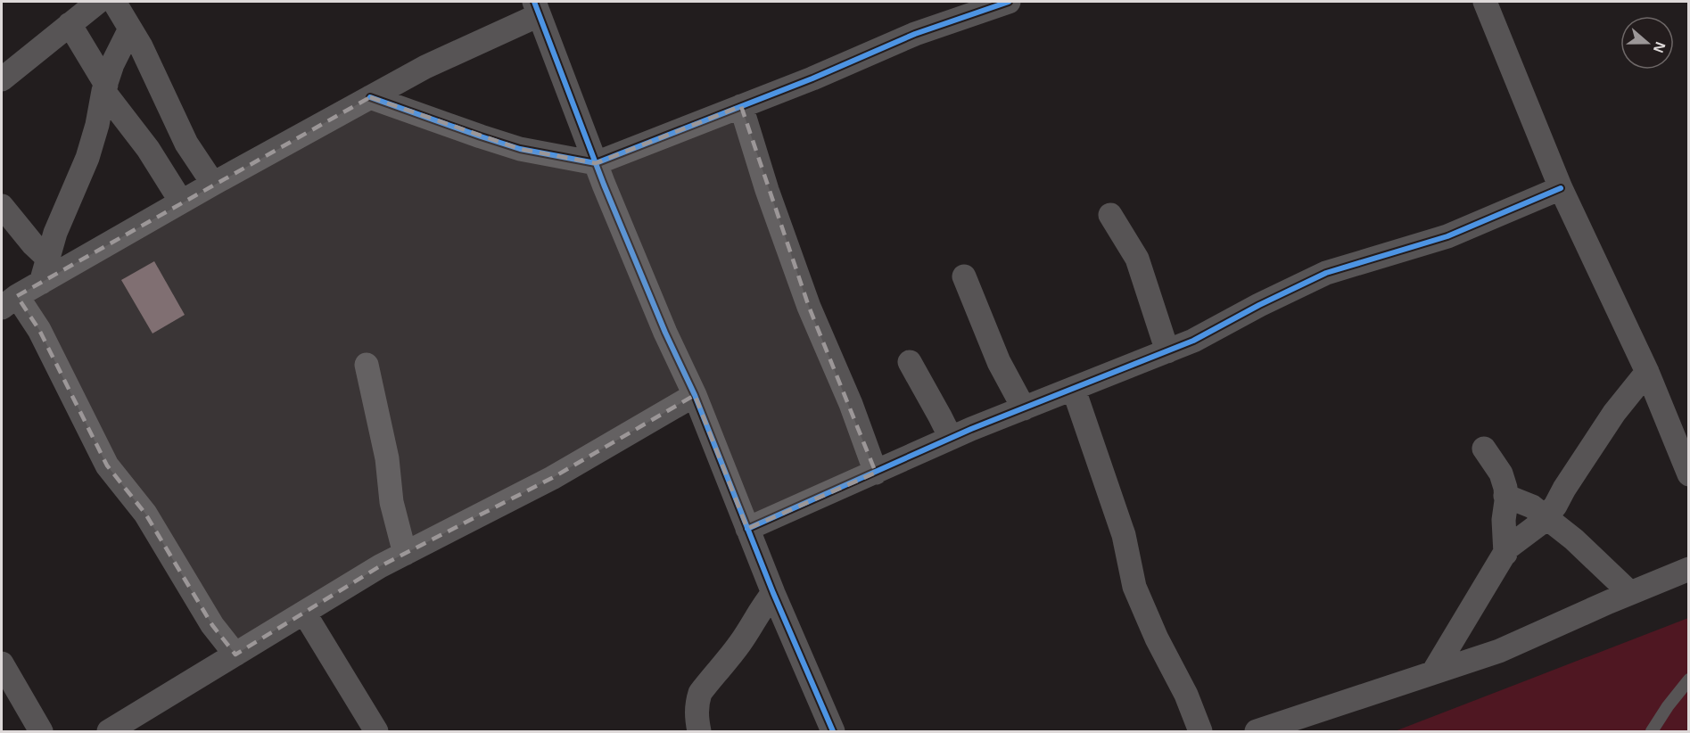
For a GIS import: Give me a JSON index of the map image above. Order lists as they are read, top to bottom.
{
  "north": "right"
}
